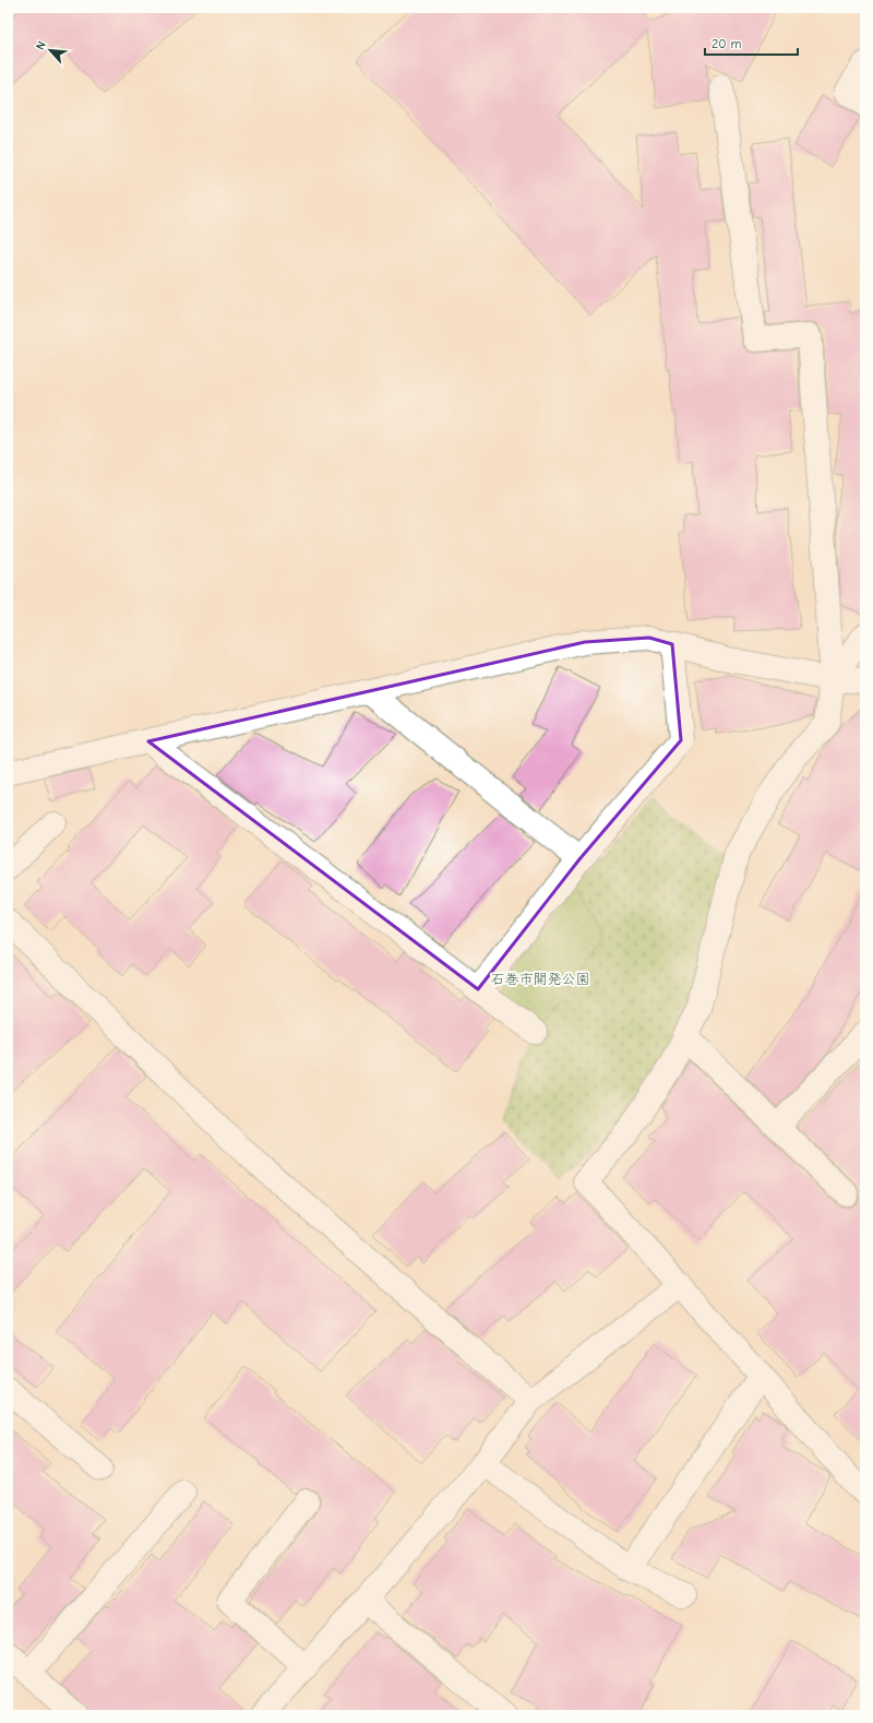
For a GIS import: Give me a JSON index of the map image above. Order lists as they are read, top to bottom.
{
  "parks": ["石巻市開発公園"],
  "scale_bar": "20 m",
  "north": "top left"
}
